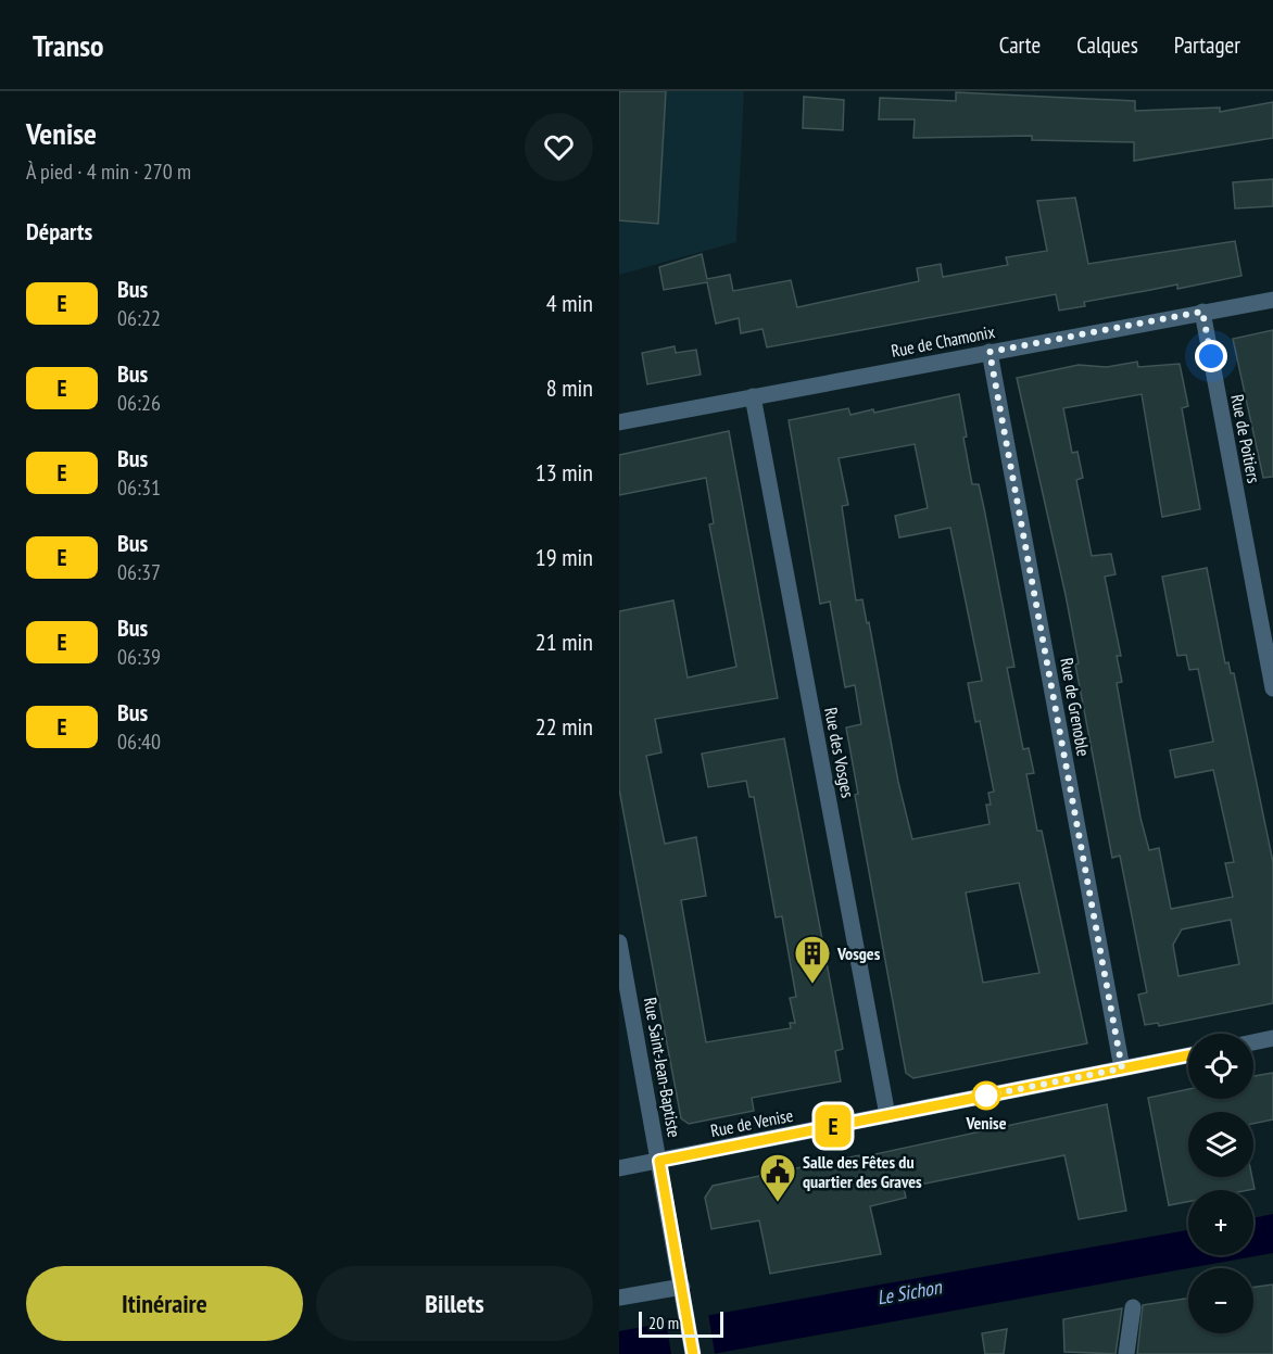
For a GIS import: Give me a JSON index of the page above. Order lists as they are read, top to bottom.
{
  "streets": {
    "street": [
      "Rue de Chamonix",
      "Rue de Poitiers",
      "Rue de Grenoble",
      "Rue des Vosges",
      "Rue Saint-Jean-Baptiste",
      "Rue de Venise"
    ]
  },
  "crossings": [
    ["Rue de Chamonix", "Rue de Poitiers"],
    ["Rue de Chamonix", "Rue de Grenoble"],
    ["Rue de Chamonix", "Rue des Vosges"],
    ["Rue de Grenoble", "Rue de Venise"],
    ["Rue des Vosges", "Rue de Venise"],
    ["Rue Saint-Jean-Baptiste", "Rue de Venise"]
  ],
  "water": ["Le Sichon"],
  "places": {
    "building": ["Vosges"],
    "other": ["Venise"],
    "public building": ["Salle des Fêtes du quartier des Graves"]
  },
  "lines": ["bus line E"],
  "scale_bar": "20 m",
  "page": {
    "header": "Transo",
    "nav": ["Carte", "Calques", "Partager"],
    "heading": [
      ["Venise", "À pied · 4 min · 270 m"],
      "Départs"
    ],
    "on_map": "E",
    "list": [
      {
        "mark": "E",
        "name": "Bus",
        "note": "06:22",
        "value": "4 min"
      },
      {
        "mark": "E",
        "name": "Bus",
        "note": "06:26",
        "value": "8 min"
      },
      {
        "mark": "E",
        "name": "Bus",
        "note": "06:31",
        "value": "13 min"
      },
      {
        "mark": "E",
        "name": "Bus",
        "note": "06:37",
        "value": "19 min"
      },
      {
        "mark": "E",
        "name": "Bus",
        "note": "06:39",
        "value": "21 min"
      },
      {
        "mark": "E",
        "name": "Bus",
        "note": "06:40",
        "value": "22 min"
      }
    ],
    "map_buttons": ["+", "−"],
    "buttons": ["Itinéraire", "Billets"],
    "scale": "20 m"
  }
}
